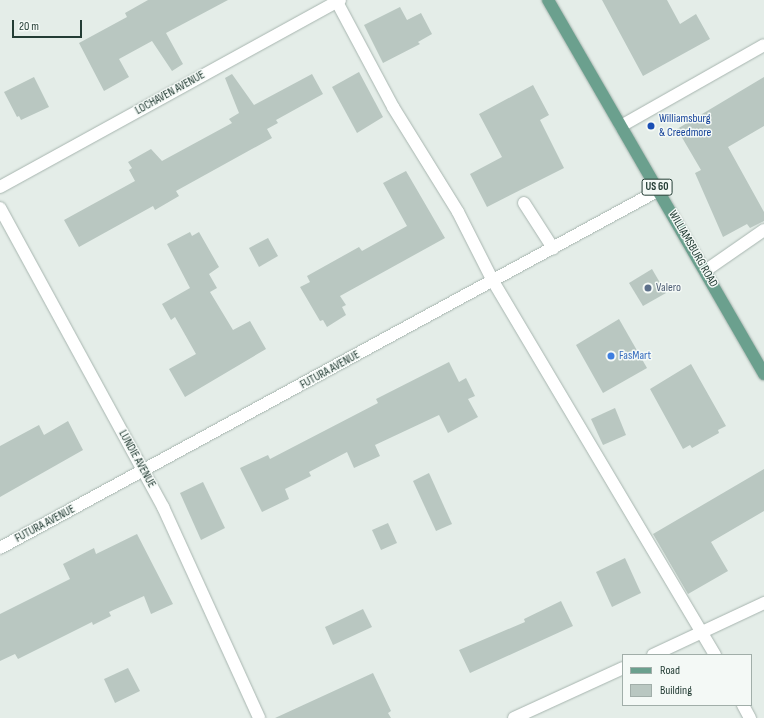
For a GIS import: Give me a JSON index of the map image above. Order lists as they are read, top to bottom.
{
  "streets": {
    "main road": ["US 60", "WILLIAMSBURG ROAD"],
    "street": ["LOCHAVEN AVENUE", "FUTURA AVENUE", "LUNDIE AVENUE"]
  },
  "crossings": [
    ["WILLIAMSBURG ROAD", "FUTURA AVENUE"],
    ["FUTURA AVENUE", "LUNDIE AVENUE"]
  ],
  "places": ["Williamsburg & Creedmore", "Valero", "FasMart"],
  "legend": ["Road", "Building"],
  "scale_bar": "20 m"
}
